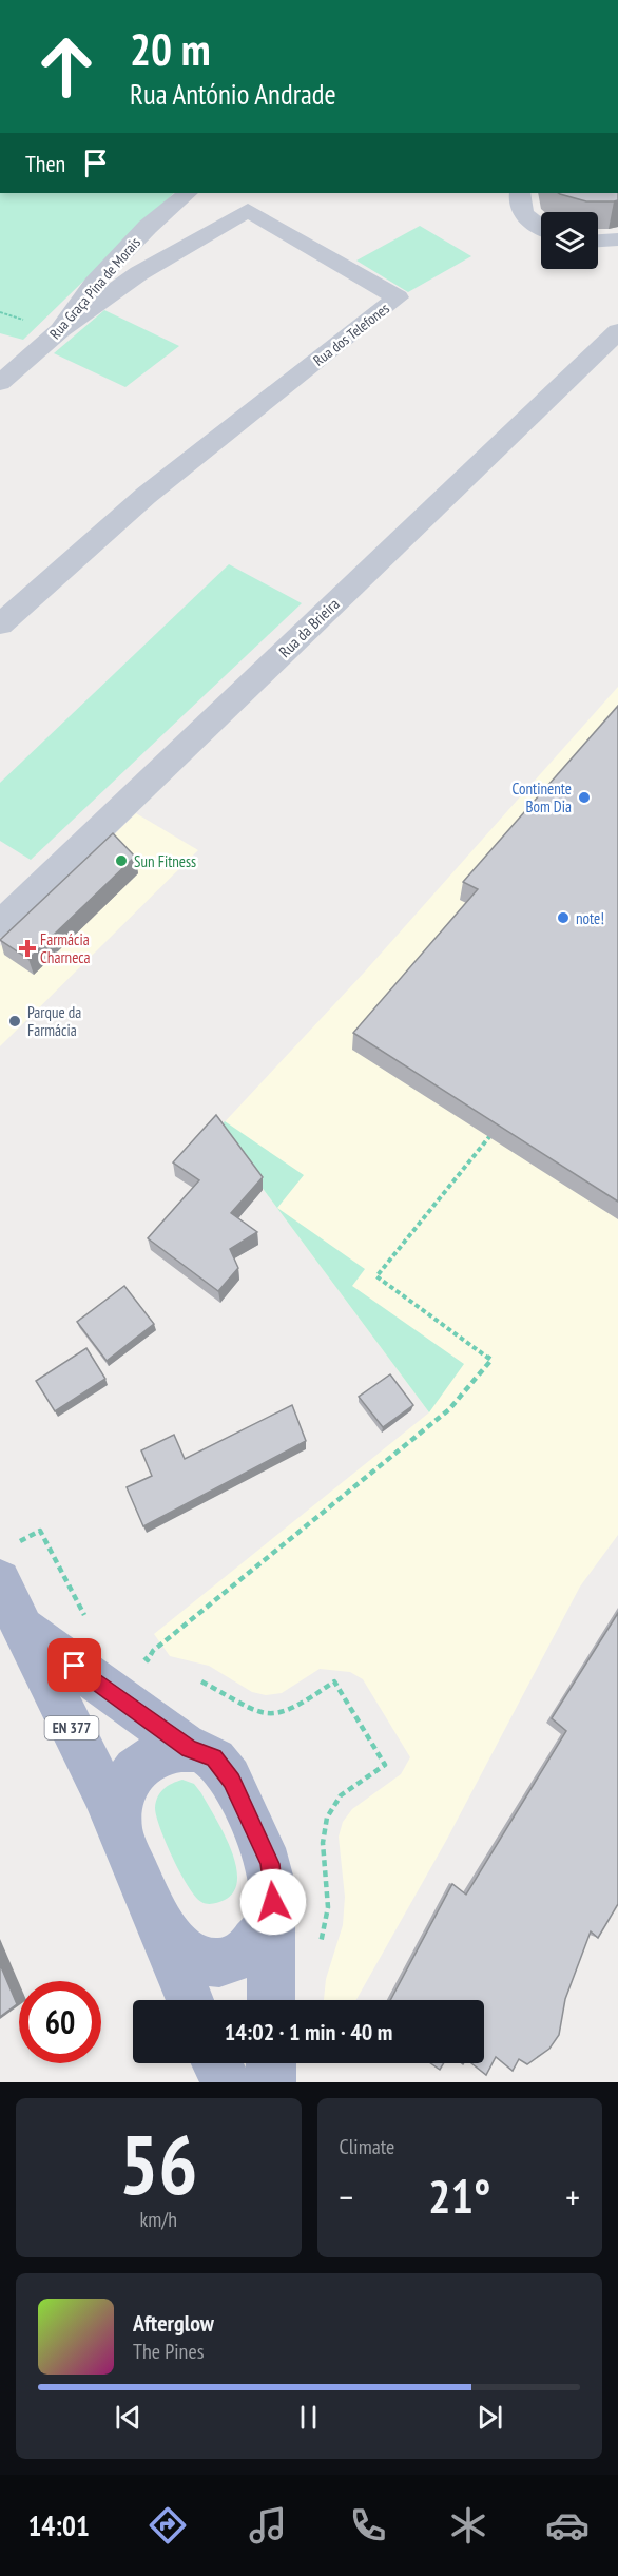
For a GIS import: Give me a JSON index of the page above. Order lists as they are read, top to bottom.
{
  "streets": {
    "main road": ["EN 377"],
    "street": ["Rua Graça Pina de Morais", "Rua dos Telefones", "Rua da Brieira"]
  },
  "crossings": [
    ["Rua Graça Pina de Morais", "Rua dos Telefones"]
  ],
  "places": {
    "other": [
      "Continente Bom Dia",
      "Sun Fitness",
      "note!",
      "Parque da Farmácia"
    ],
    "health": ["Farmácia Charneca"]
  },
  "page": {
    "turn": ["20 m", "Rua António Andrade"],
    "then": "Then",
    "limit": "60",
    "trip": "14:02 · 1 min · 40 m",
    "tile": [
      ["56", "km/h"],
      "Climate"
    ],
    "heat": ["−", "21°", "+"],
    "song": ["Afterglow", "The Pines"],
    "tabs": "14:01"
  }
}
